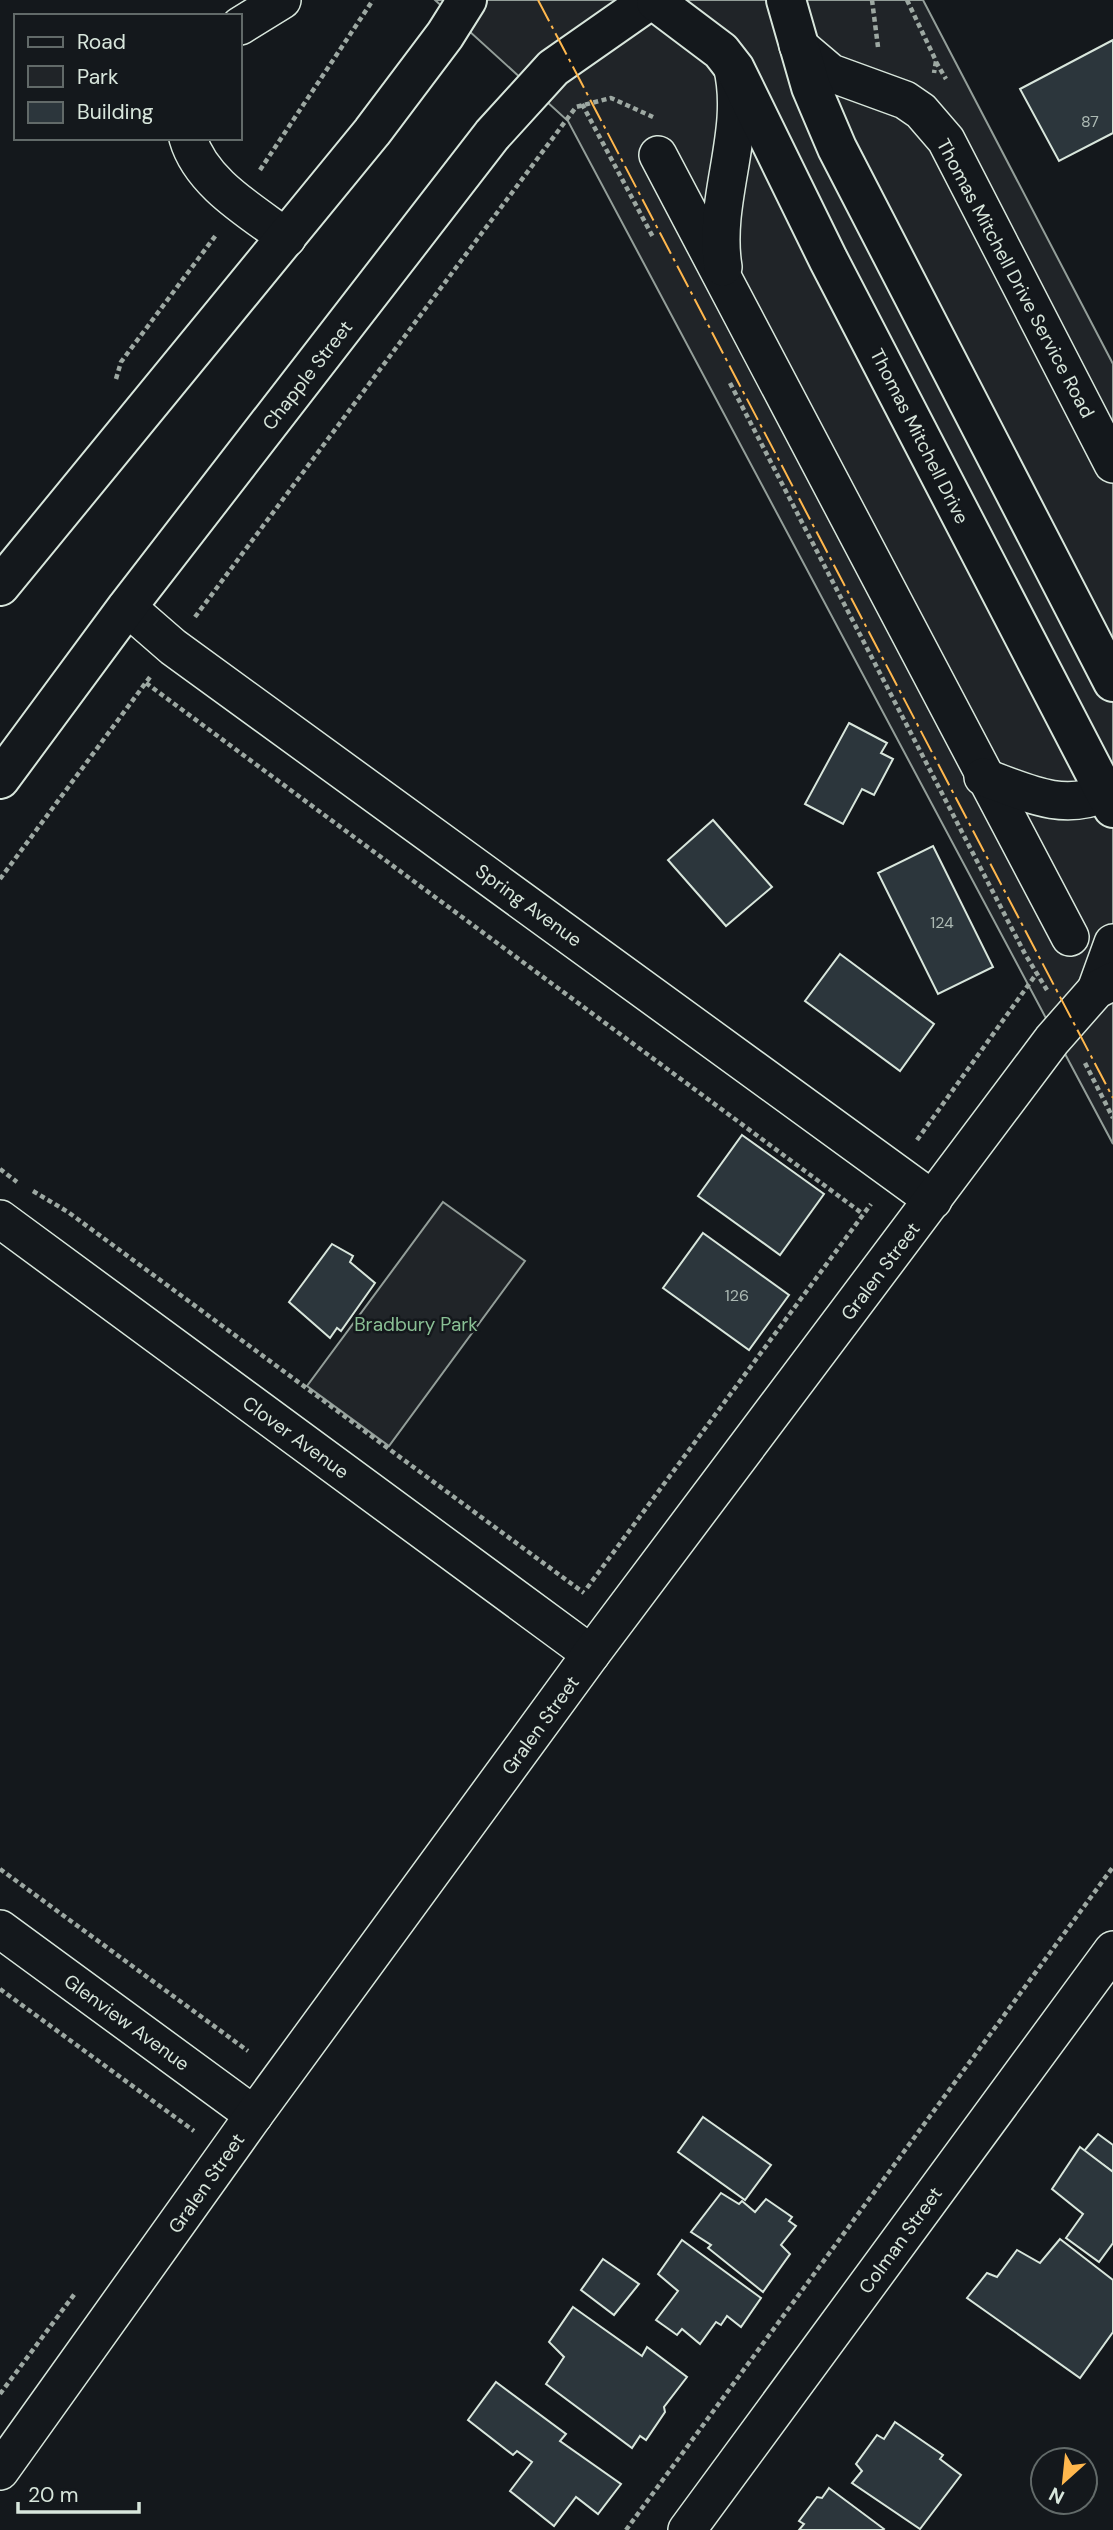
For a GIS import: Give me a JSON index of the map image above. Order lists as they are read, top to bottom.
{
  "streets": {
    "street": [
      "Thomas Mitchell Drive Service Road",
      "Chapple Street",
      "Thomas Mitchell Drive",
      "Spring Avenue",
      "Gralen Street",
      "Clover Avenue",
      "Glenview Avenue",
      "Colman Street"
    ]
  },
  "crossings": [
    ["Chapple Street", "Thomas Mitchell Drive"],
    ["Chapple Street", "Spring Avenue"],
    ["Spring Avenue", "Gralen Street"],
    ["Gralen Street", "Clover Avenue"],
    ["Gralen Street", "Glenview Avenue"]
  ],
  "parks": ["Bradbury Park"],
  "house_numbers": ["87", "124", "126"],
  "legend": ["Road", "Park", "Building"],
  "scale_bar": "20 m",
  "north": "bottom left"
}
